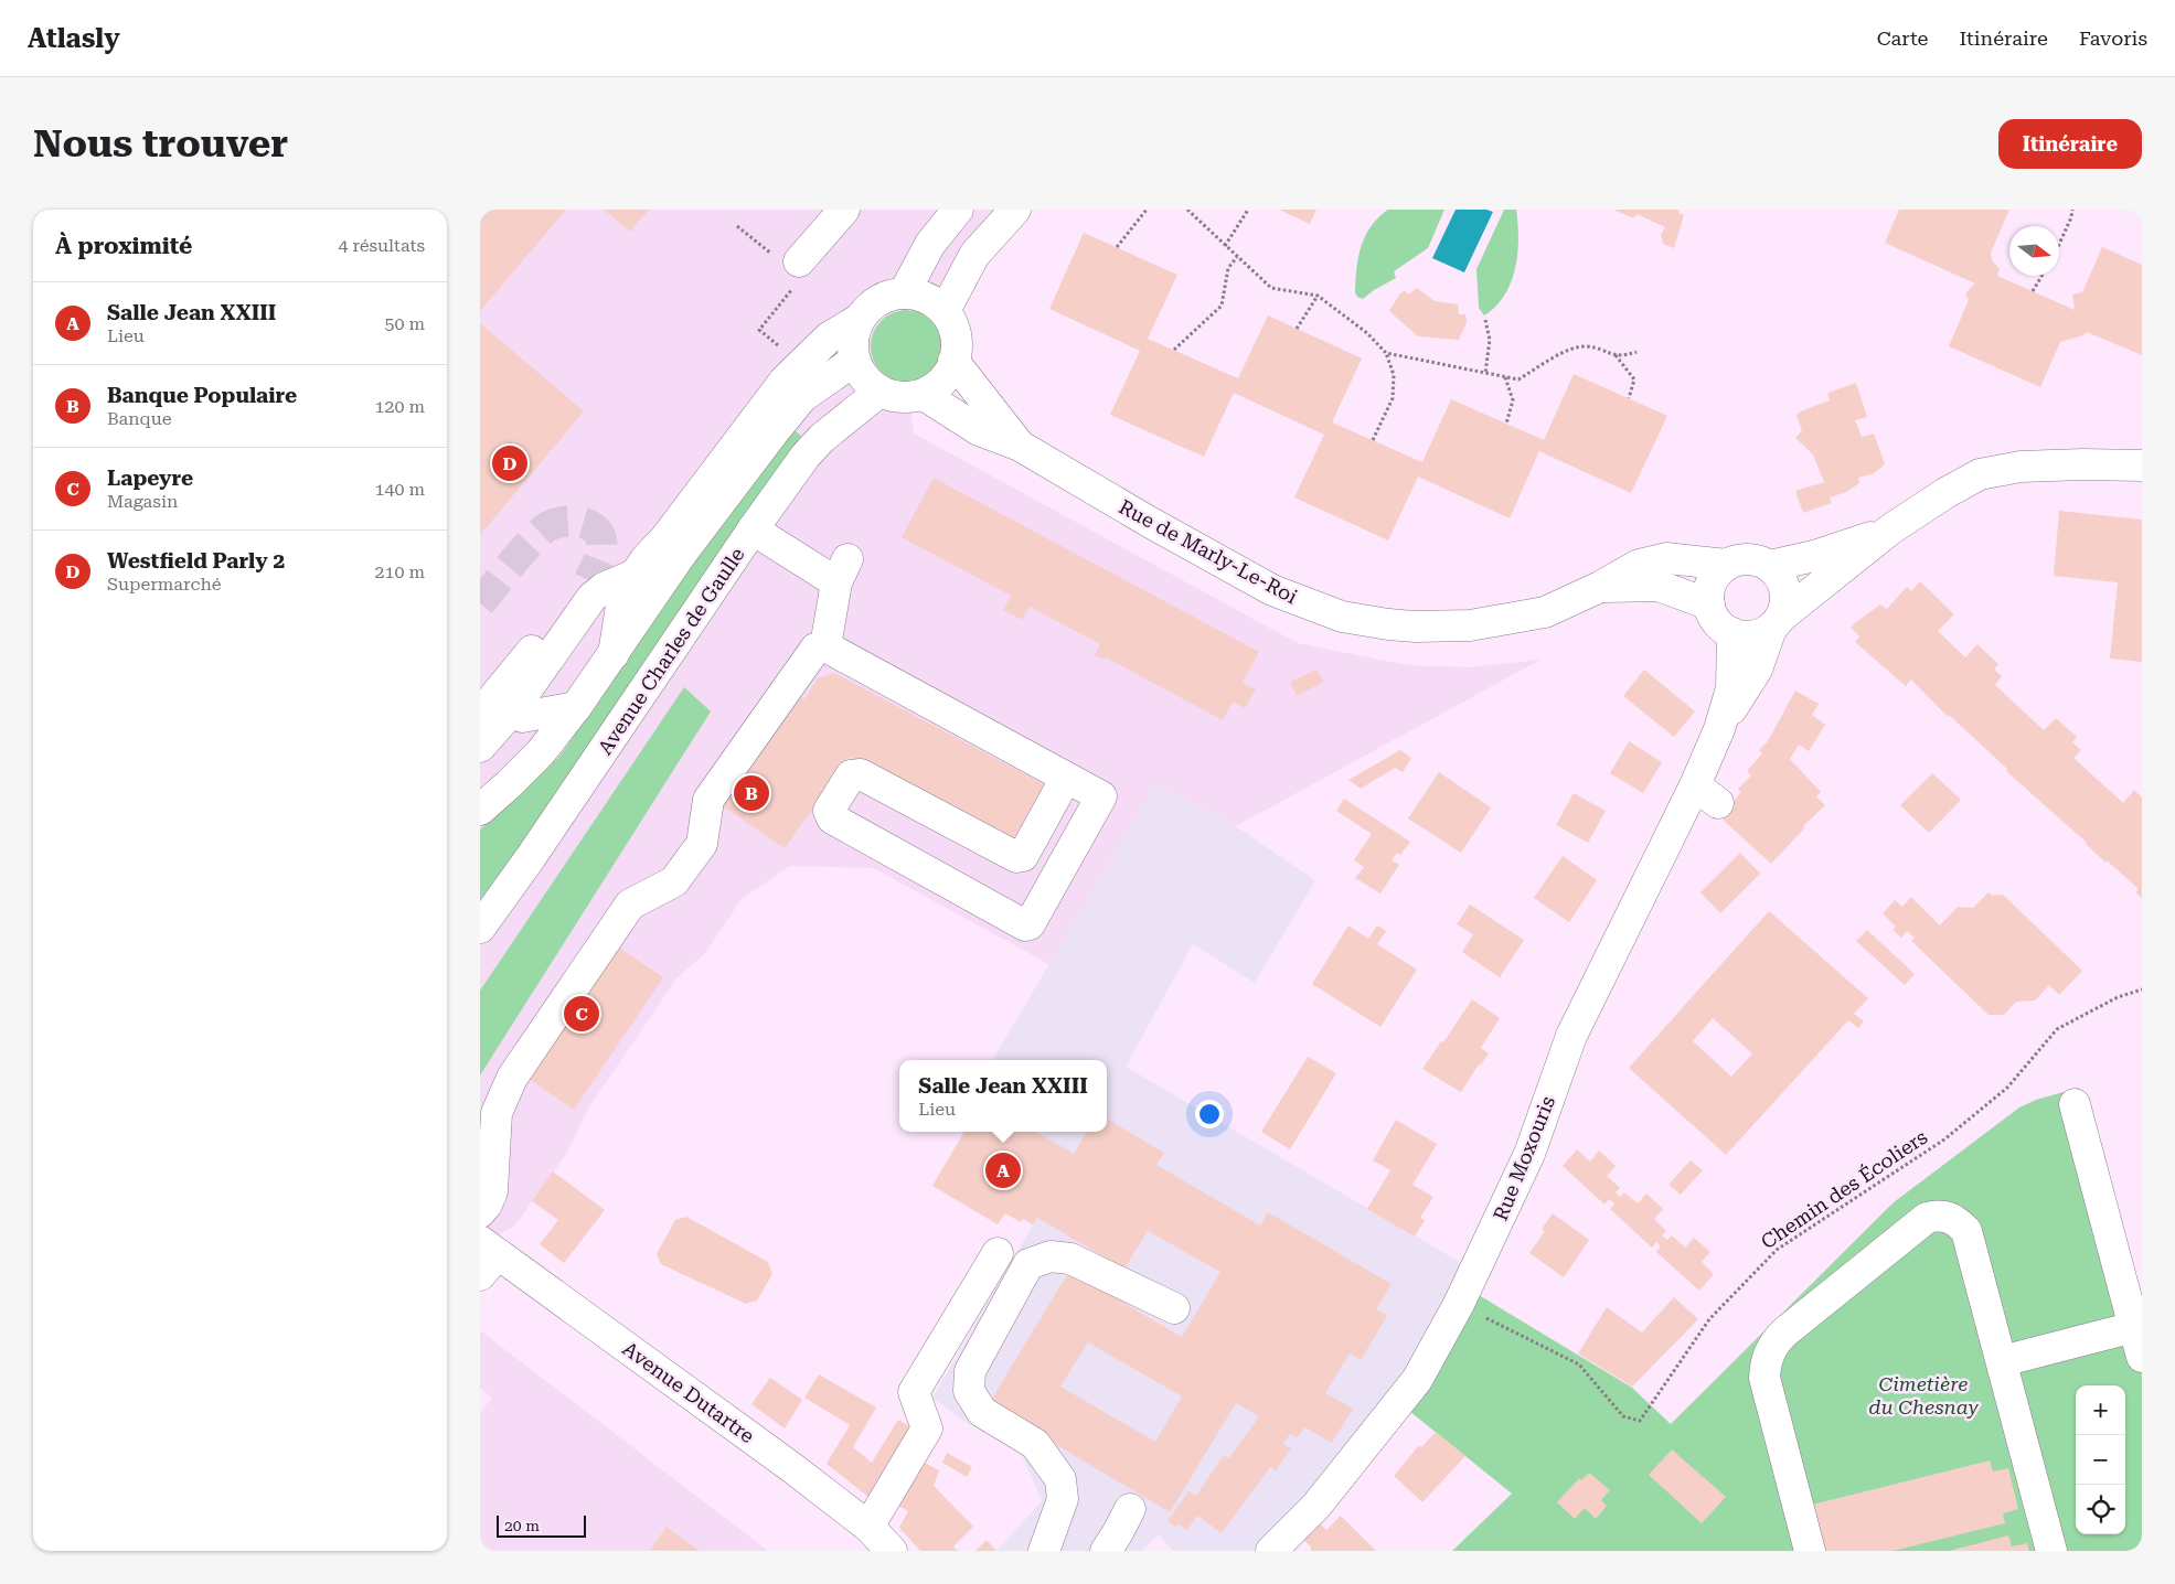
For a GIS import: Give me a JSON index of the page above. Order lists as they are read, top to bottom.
{
  "streets": {
    "street": [
      "Rue de Marly-Le-Roi",
      "Avenue Charles de Gaulle",
      "Rue Moxouris",
      "Avenue Dutartre"
    ],
    "path": ["Chemin des Écoliers"]
  },
  "crossings": [
    ["Rue de Marly-Le-Roi", "Avenue Charles de Gaulle"],
    ["Rue de Marly-Le-Roi", "Rue Moxouris"],
    ["Rue Moxouris", "Chemin des Écoliers"]
  ],
  "parks": ["Cimetière du Chesnay"],
  "scale_bar": "20 m",
  "north": "right",
  "page": {
    "header": "Atlasly",
    "nav": ["Carte", "Itinéraire", "Favoris"],
    "buttons": "Itinéraire",
    "title": "Nous trouver",
    "heading": ["À proximité", "4 résultats"],
    "list": [
      {
        "mark": "A",
        "name": "Salle Jean XXIII",
        "note": "Lieu",
        "value": "50 m"
      },
      {
        "mark": "B",
        "name": "Banque Populaire",
        "note": "Banque",
        "value": "120 m"
      },
      {
        "mark": "C",
        "name": "Lapeyre",
        "note": "Magasin",
        "value": "140 m"
      },
      {
        "mark": "D",
        "name": "Westfield Parly 2",
        "note": "Supermarché",
        "value": "210 m"
      }
    ],
    "pins": [
      "D",
      "B",
      "C",
      "A"
    ],
    "popup": ["Salle Jean XXIII", "Lieu"],
    "map_buttons": ["+", "−"],
    "scale": "20 m"
  }
}
